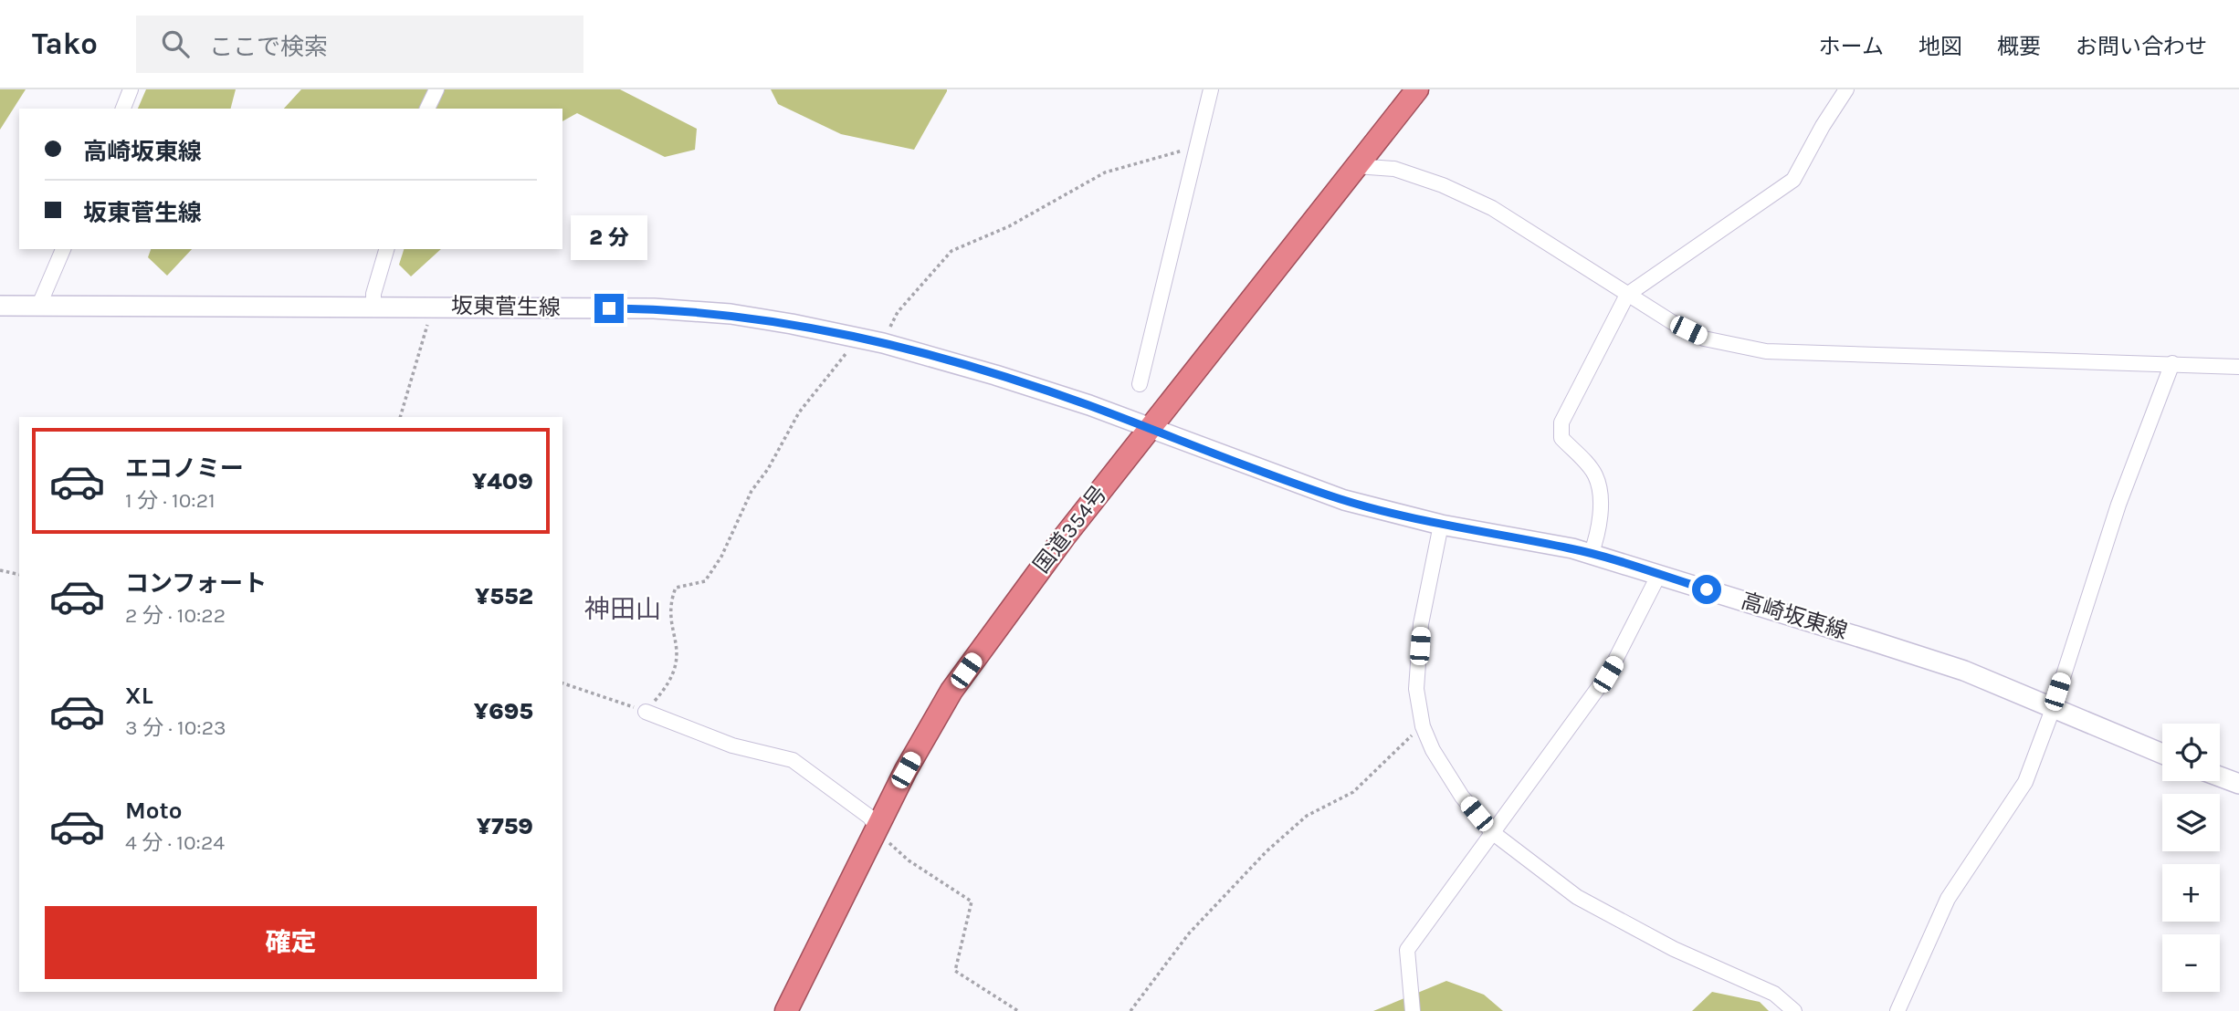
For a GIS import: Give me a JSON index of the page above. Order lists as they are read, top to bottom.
{
  "streets": {
    "highway": ["国道354号"],
    "main road": ["坂東菅生線", "高崎坂東線"]
  },
  "crossings": [
    ["坂東菅生線", "国道354号"],
    ["坂東菅生線", "高崎坂東線"],
    ["国道354号", "高崎坂東線"]
  ],
  "districts": ["神田山"],
  "page": {
    "header": "Tako",
    "search": "ここで検索",
    "nav": [
      "ホーム",
      "地図",
      "概要",
      "お問い合わせ"
    ],
    "banner": ["高崎坂東線", "坂東菅生線"],
    "bubble": "2 分",
    "list": [
      {
        "name": "エコノミー",
        "note": "1 分 · 10:21",
        "value": "¥409"
      },
      {
        "name": "コンフォート",
        "note": "2 分 · 10:22",
        "value": "¥552"
      },
      {
        "name": "XL",
        "note": "3 分 · 10:23",
        "value": "¥695"
      },
      {
        "name": "Moto",
        "note": "4 分 · 10:24",
        "value": "¥759"
      }
    ],
    "map_buttons": ["+", "−"],
    "buttons": "確定"
  }
}
